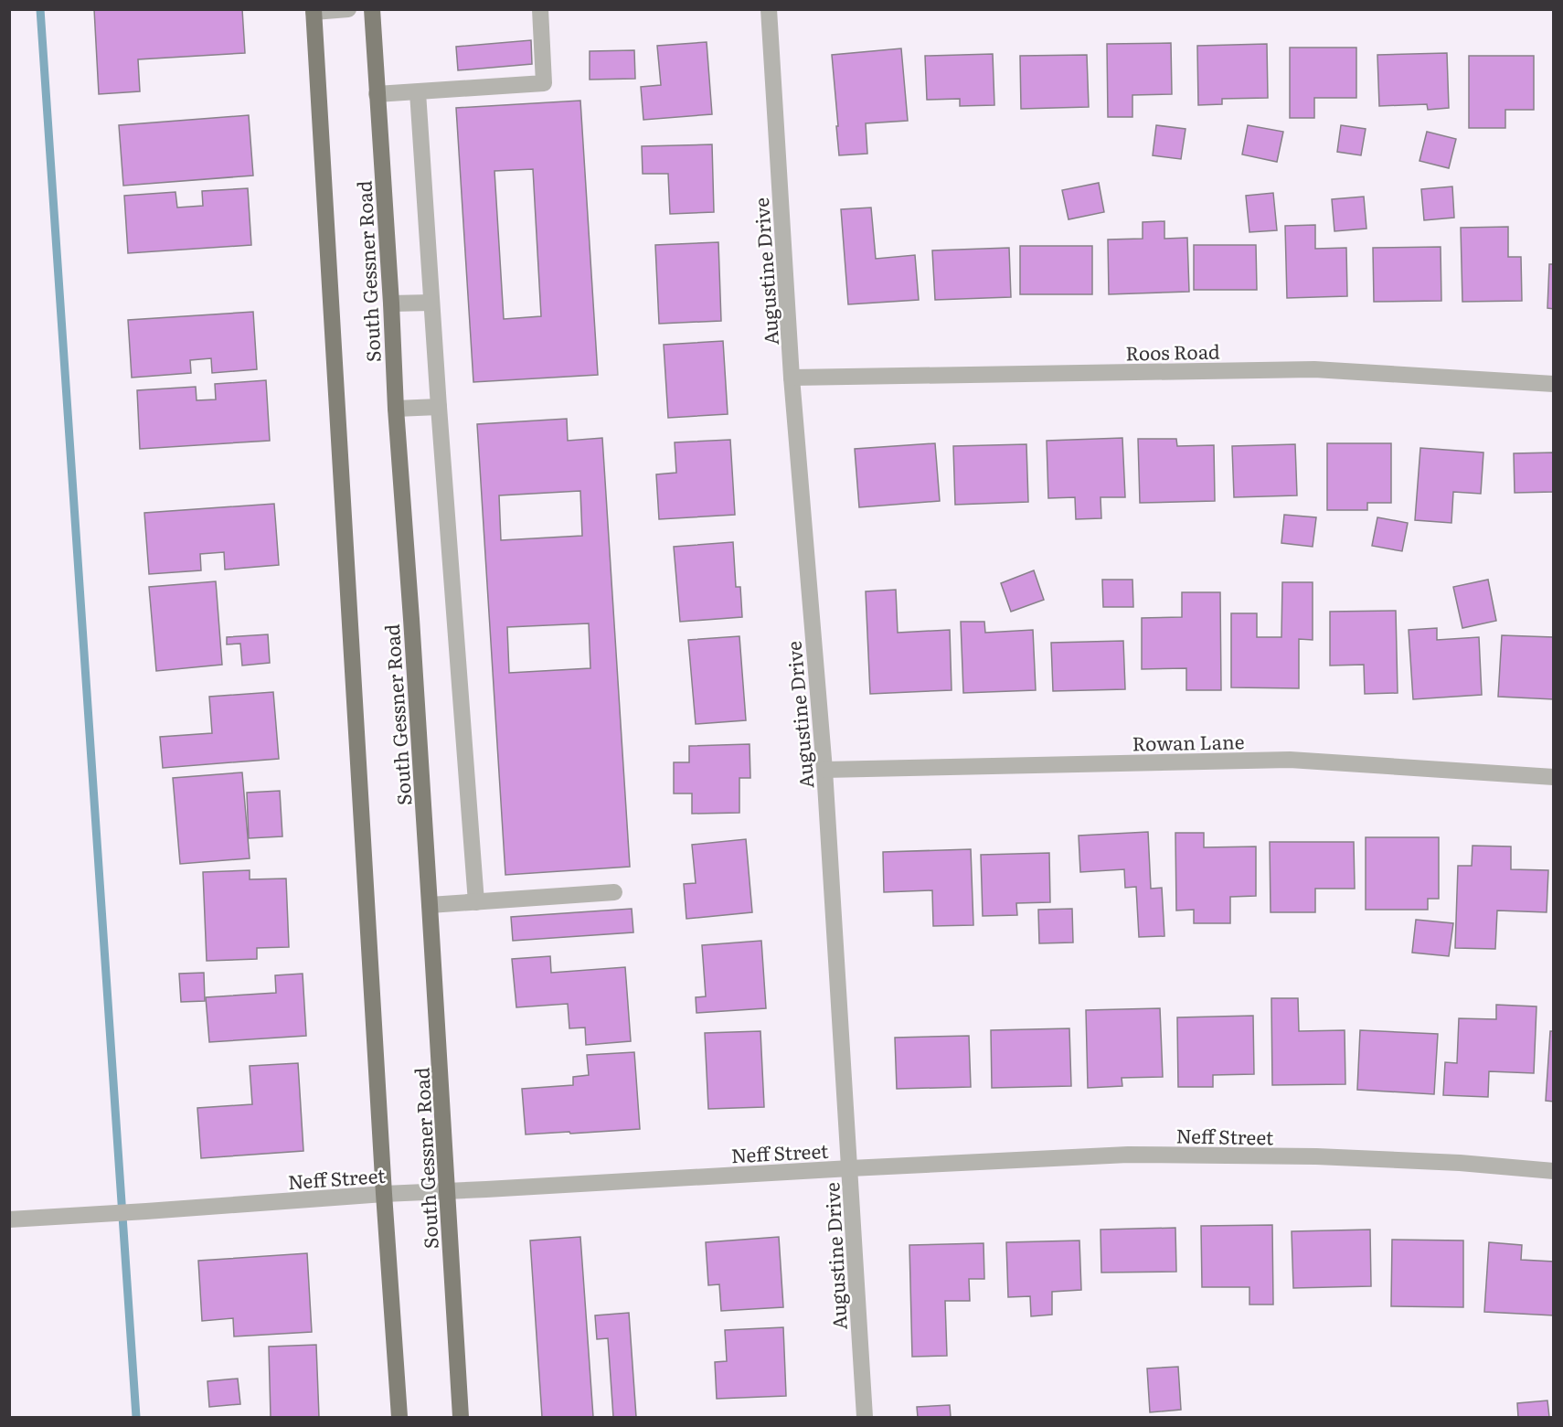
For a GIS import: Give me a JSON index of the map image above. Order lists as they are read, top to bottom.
{
  "streets": {
    "main road": ["South Gessner Road"],
    "street": [
      "Augustine Drive",
      "Roos Road",
      "Rowan Lane",
      "Neff Street"
    ]
  },
  "crossings": [
    ["South Gessner Road", "Neff Street"],
    ["Augustine Drive", "Roos Road"],
    ["Augustine Drive", "Rowan Lane"],
    ["Augustine Drive", "Neff Street"]
  ]
}
